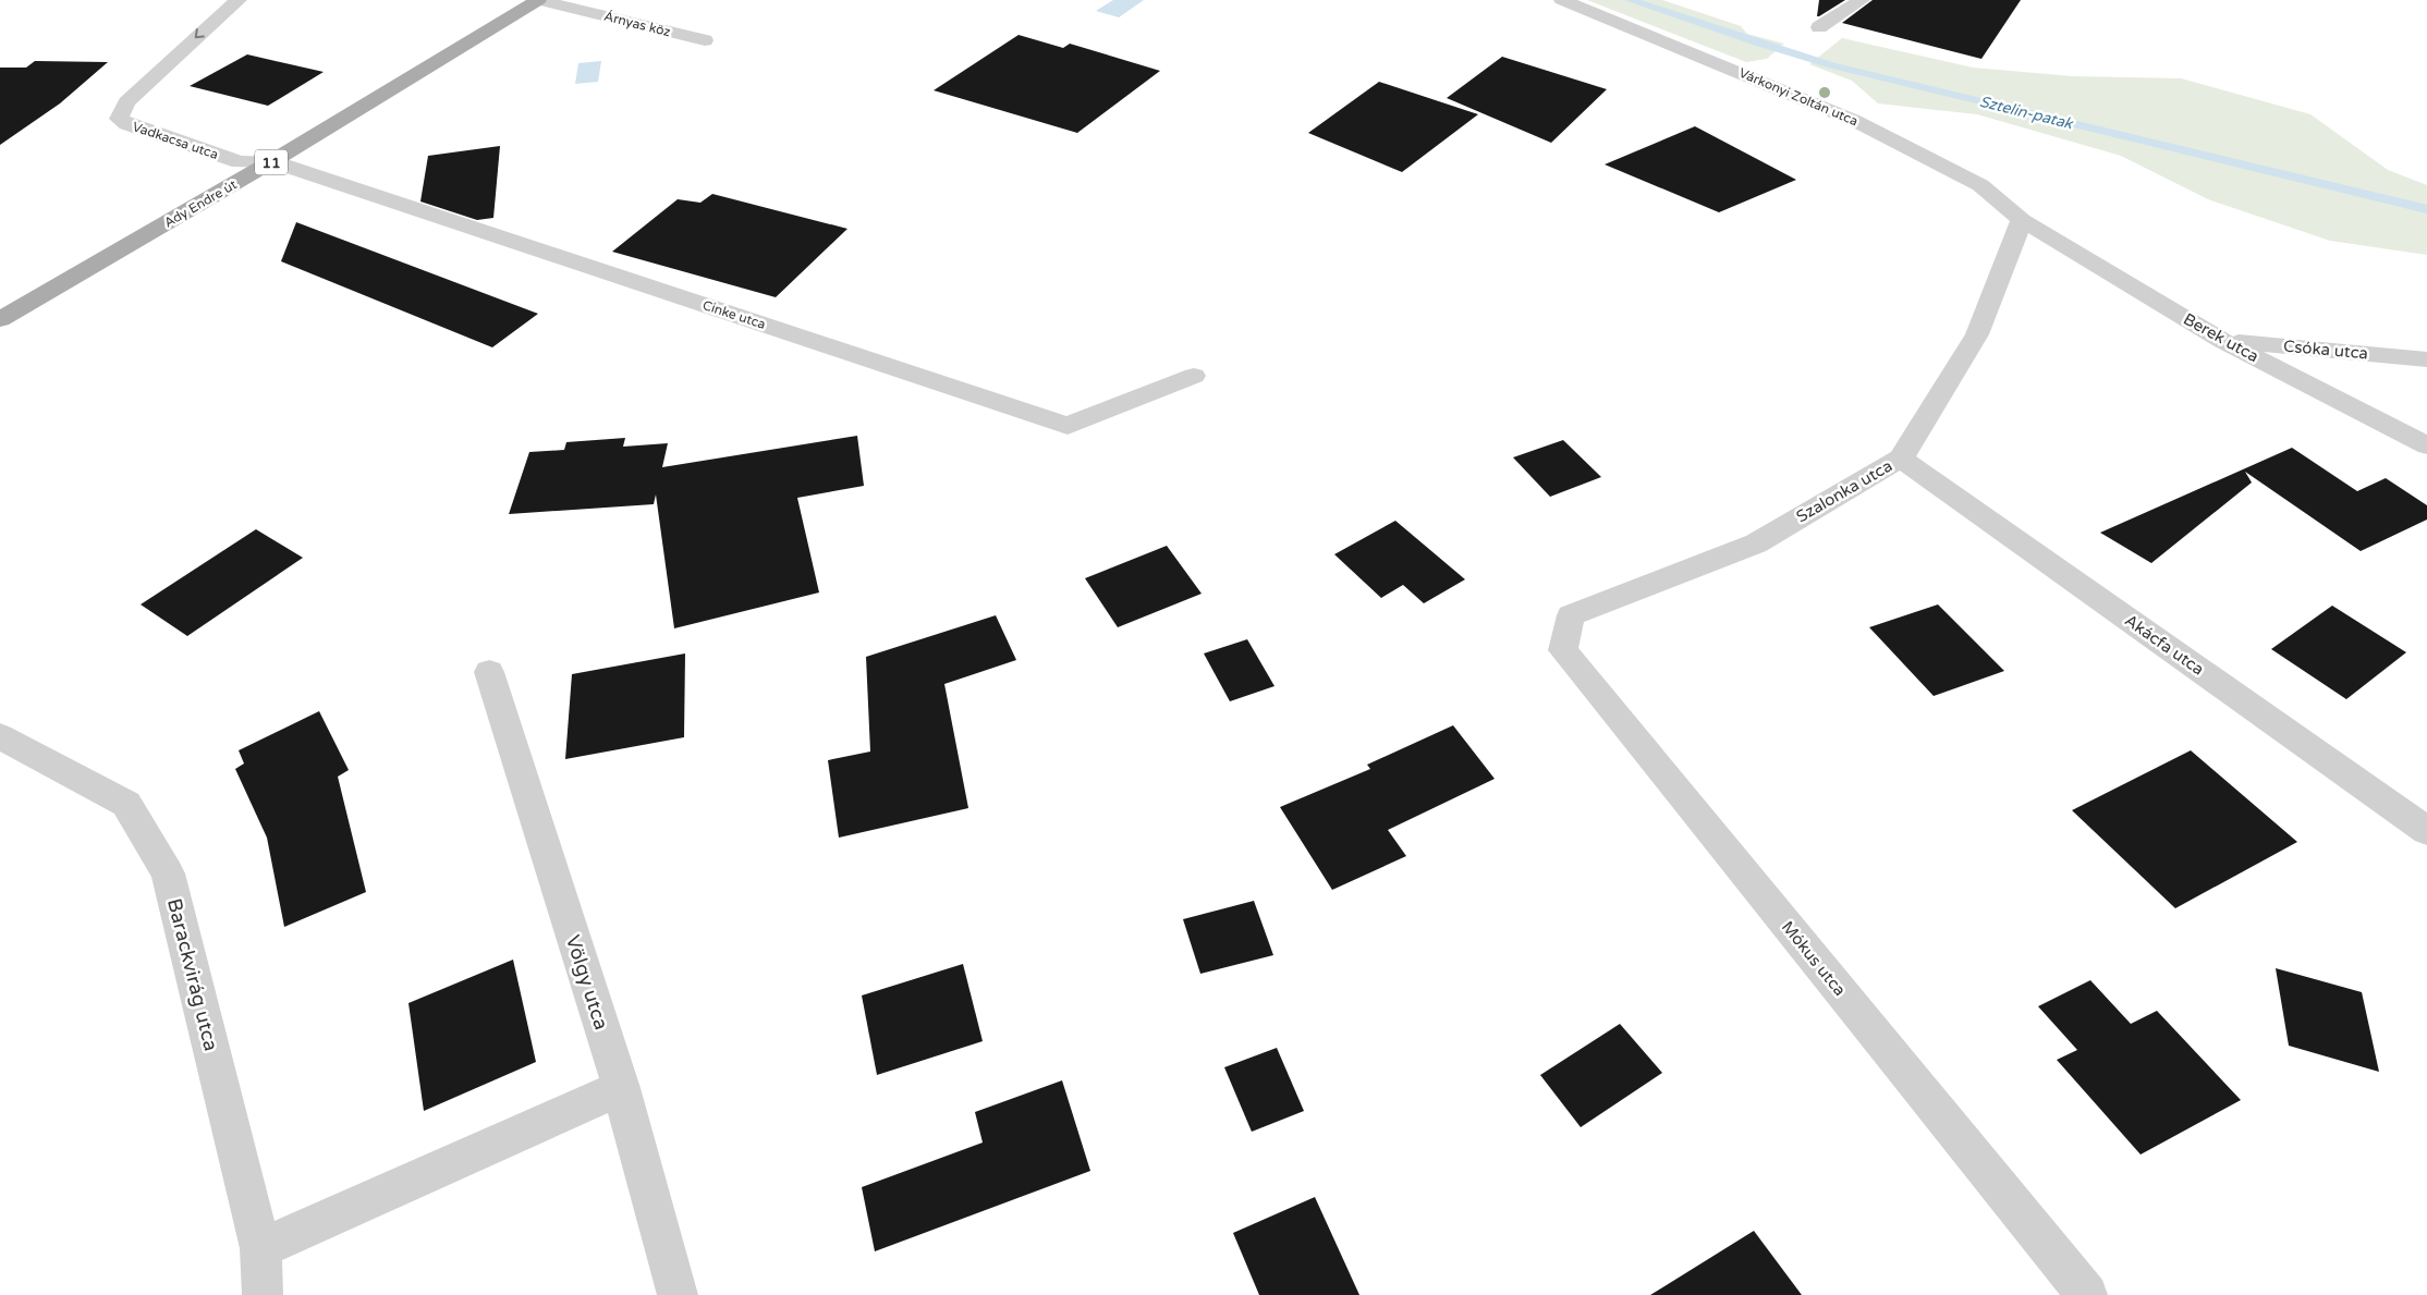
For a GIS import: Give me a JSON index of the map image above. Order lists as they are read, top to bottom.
{
  "streets": {
    "main road": ["11", "Ady Endre út"],
    "street": [
      "Árnyas köz",
      "Várkonyi Zoltán utca",
      "Vadkacsa utca",
      "Cinke utca",
      "Berek utca",
      "Csóka utca",
      "Szalonka utca",
      "Akácfa utca",
      "Mókus utca",
      "Barackvirág utca",
      "Völgy utca"
    ]
  },
  "crossings": [
    ["Árnyas köz", "Ady Endre út"],
    ["Várkonyi Zoltán utca", "Berek utca"],
    ["Várkonyi Zoltán utca", "Szalonka utca"],
    ["Vadkacsa utca", "Ady Endre út"],
    ["Vadkacsa utca", "Cinke utca"],
    ["Ady Endre út", "Cinke utca"],
    ["Berek utca", "Csóka utca"],
    ["Berek utca", "Szalonka utca"],
    ["Szalonka utca", "Akácfa utca"],
    ["Szalonka utca", "Mókus utca"]
  ],
  "water": ["Sztelin-patak"]
}
